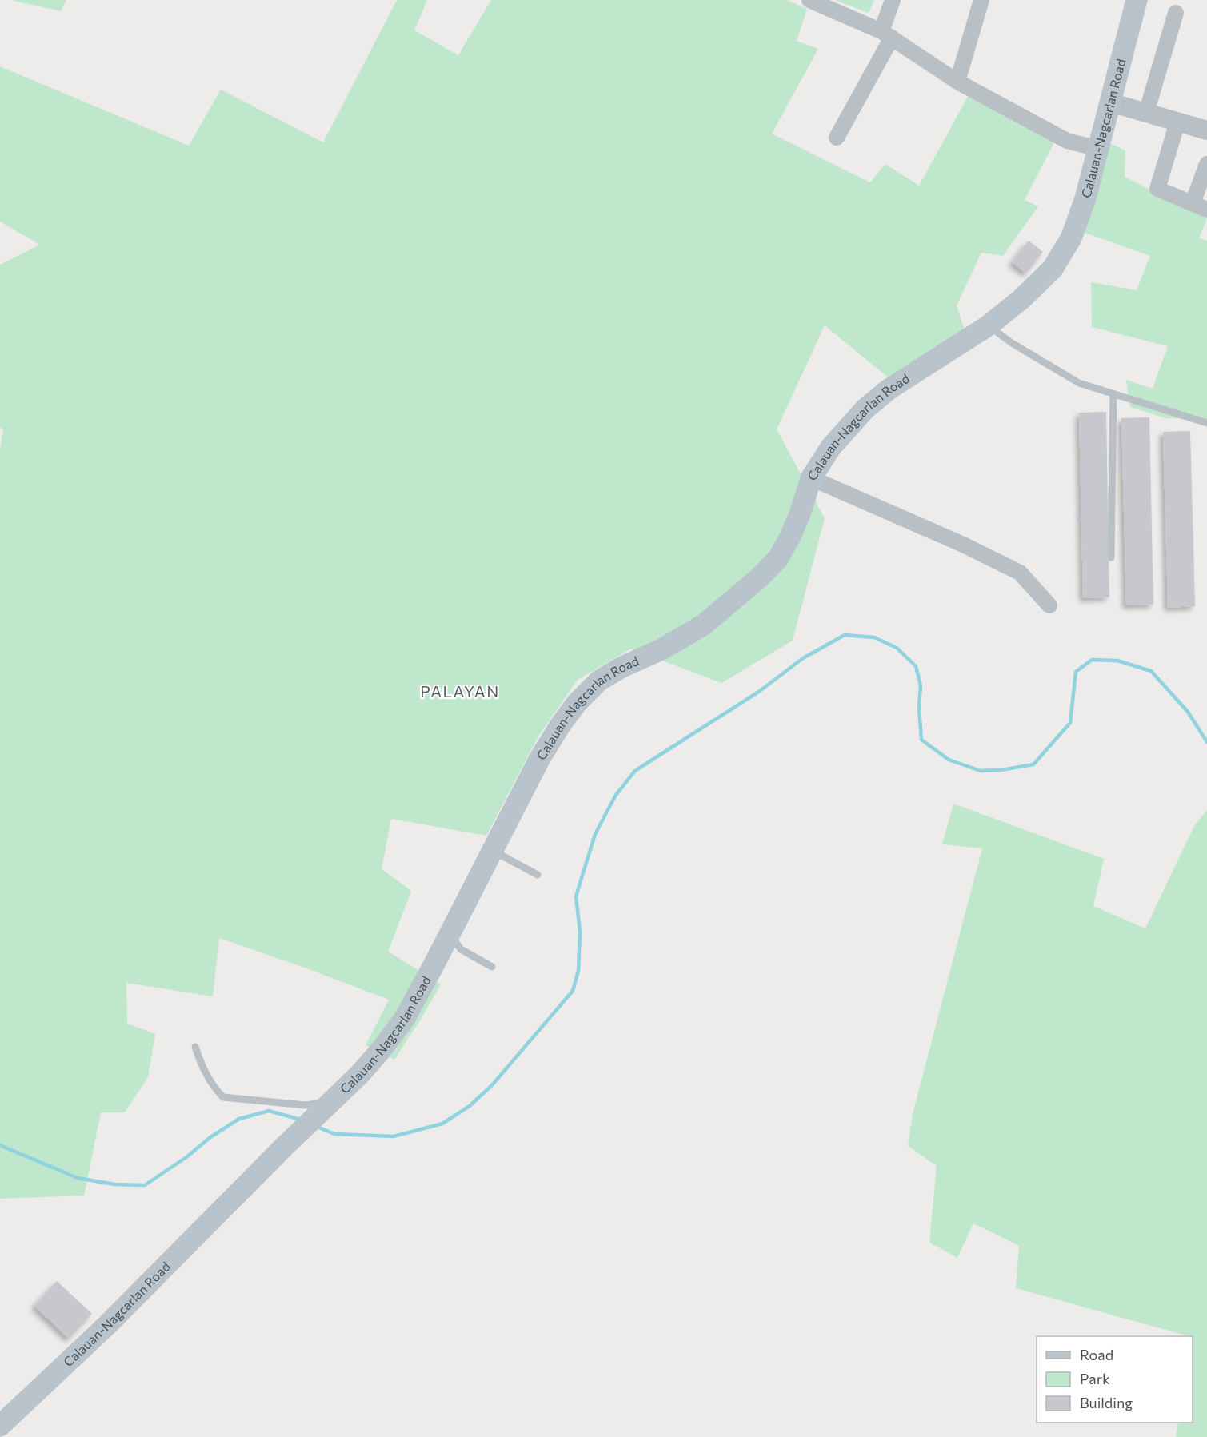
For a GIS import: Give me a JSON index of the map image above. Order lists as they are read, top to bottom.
{
  "streets": {
    "main road": ["Calauan-Nagcarlan Road"]
  },
  "districts": ["PALAYAN"],
  "legend": ["Road", "Park", "Building"]
}
